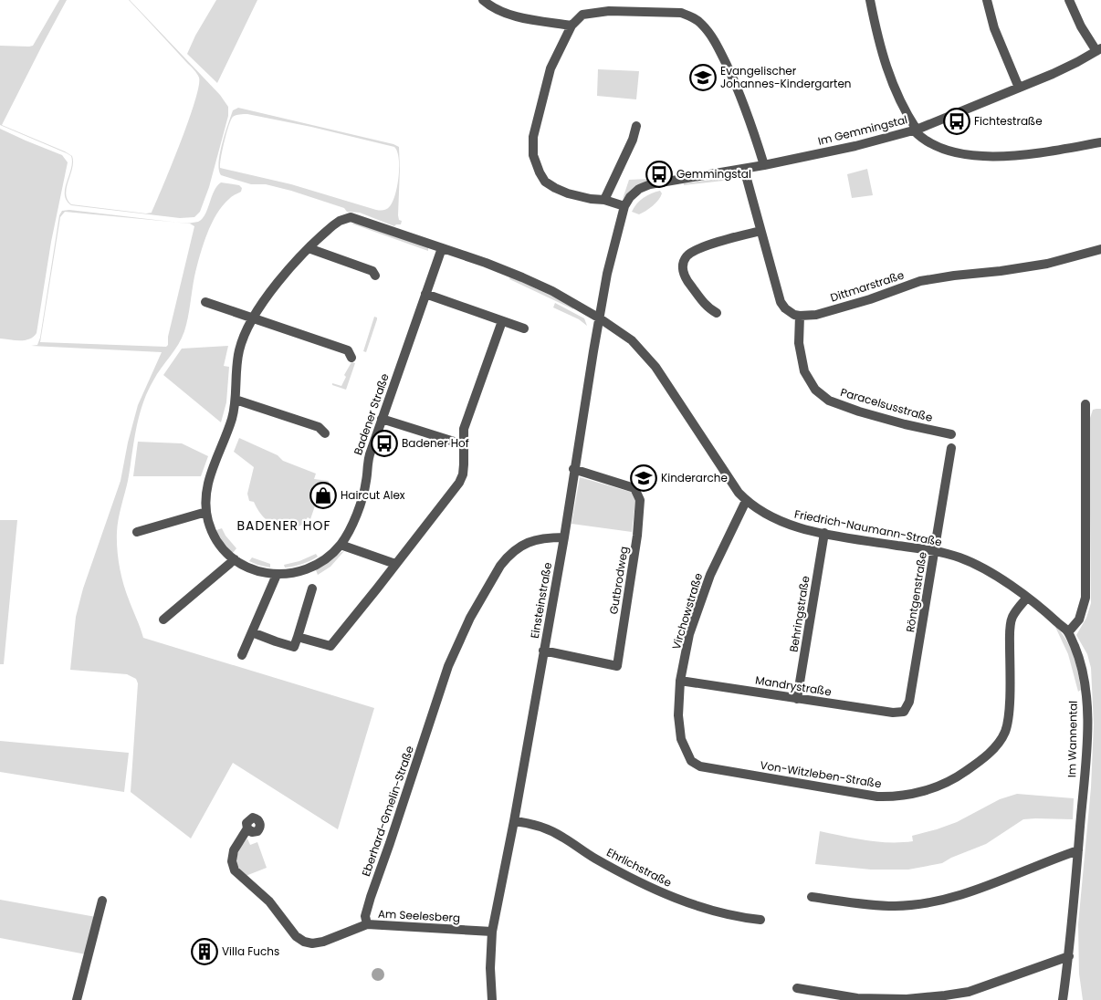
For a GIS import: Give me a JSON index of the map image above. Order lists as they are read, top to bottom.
{
  "streets": {
    "street": [
      "Im Gemmingstal",
      "Dittmarstraße",
      "Paracelsusstraße",
      "Badener Straße",
      "Friedrich-Naumann-Straße",
      "Gutbrodweg",
      "Röntgenstraße",
      "Einsteinstraße",
      "Virchowstraße",
      "Behringstraße",
      "Mandrystraße",
      "Im Wannental",
      "Von-Witzleben-Straße",
      "Eberhard-Gmelin-Straße",
      "Ehrlichstraße",
      "Am Seelesberg"
    ]
  },
  "crossings": [
    ["Im Gemmingstal", "Einsteinstraße"],
    ["Dittmarstraße", "Paracelsusstraße"],
    ["Badener Straße", "Friedrich-Naumann-Straße"],
    ["Badener Straße", "Einsteinstraße"],
    ["Friedrich-Naumann-Straße", "Röntgenstraße"],
    ["Friedrich-Naumann-Straße", "Einsteinstraße"],
    ["Friedrich-Naumann-Straße", "Virchowstraße"],
    ["Friedrich-Naumann-Straße", "Behringstraße"],
    ["Friedrich-Naumann-Straße", "Im Wannental"],
    ["Friedrich-Naumann-Straße", "Von-Witzleben-Straße"],
    ["Gutbrodweg", "Einsteinstraße"],
    ["Röntgenstraße", "Mandrystraße"],
    ["Einsteinstraße", "Eberhard-Gmelin-Straße"],
    ["Einsteinstraße", "Ehrlichstraße"],
    ["Einsteinstraße", "Am Seelesberg"],
    ["Virchowstraße", "Mandrystraße"],
    ["Virchowstraße", "Von-Witzleben-Straße"],
    ["Behringstraße", "Mandrystraße"],
    ["Eberhard-Gmelin-Straße", "Am Seelesberg"]
  ],
  "districts": ["BADENER HOF"],
  "places": {
    "school or university": ["Evangelischer Johannes-Kindergarten", "Kinderarche"],
    "bus stop": ["Fichtestraße", "Gemmingstal", "Badener Hof"],
    "shop": ["Haircut Alex"],
    "building": ["Villa Fuchs"]
  }
}
